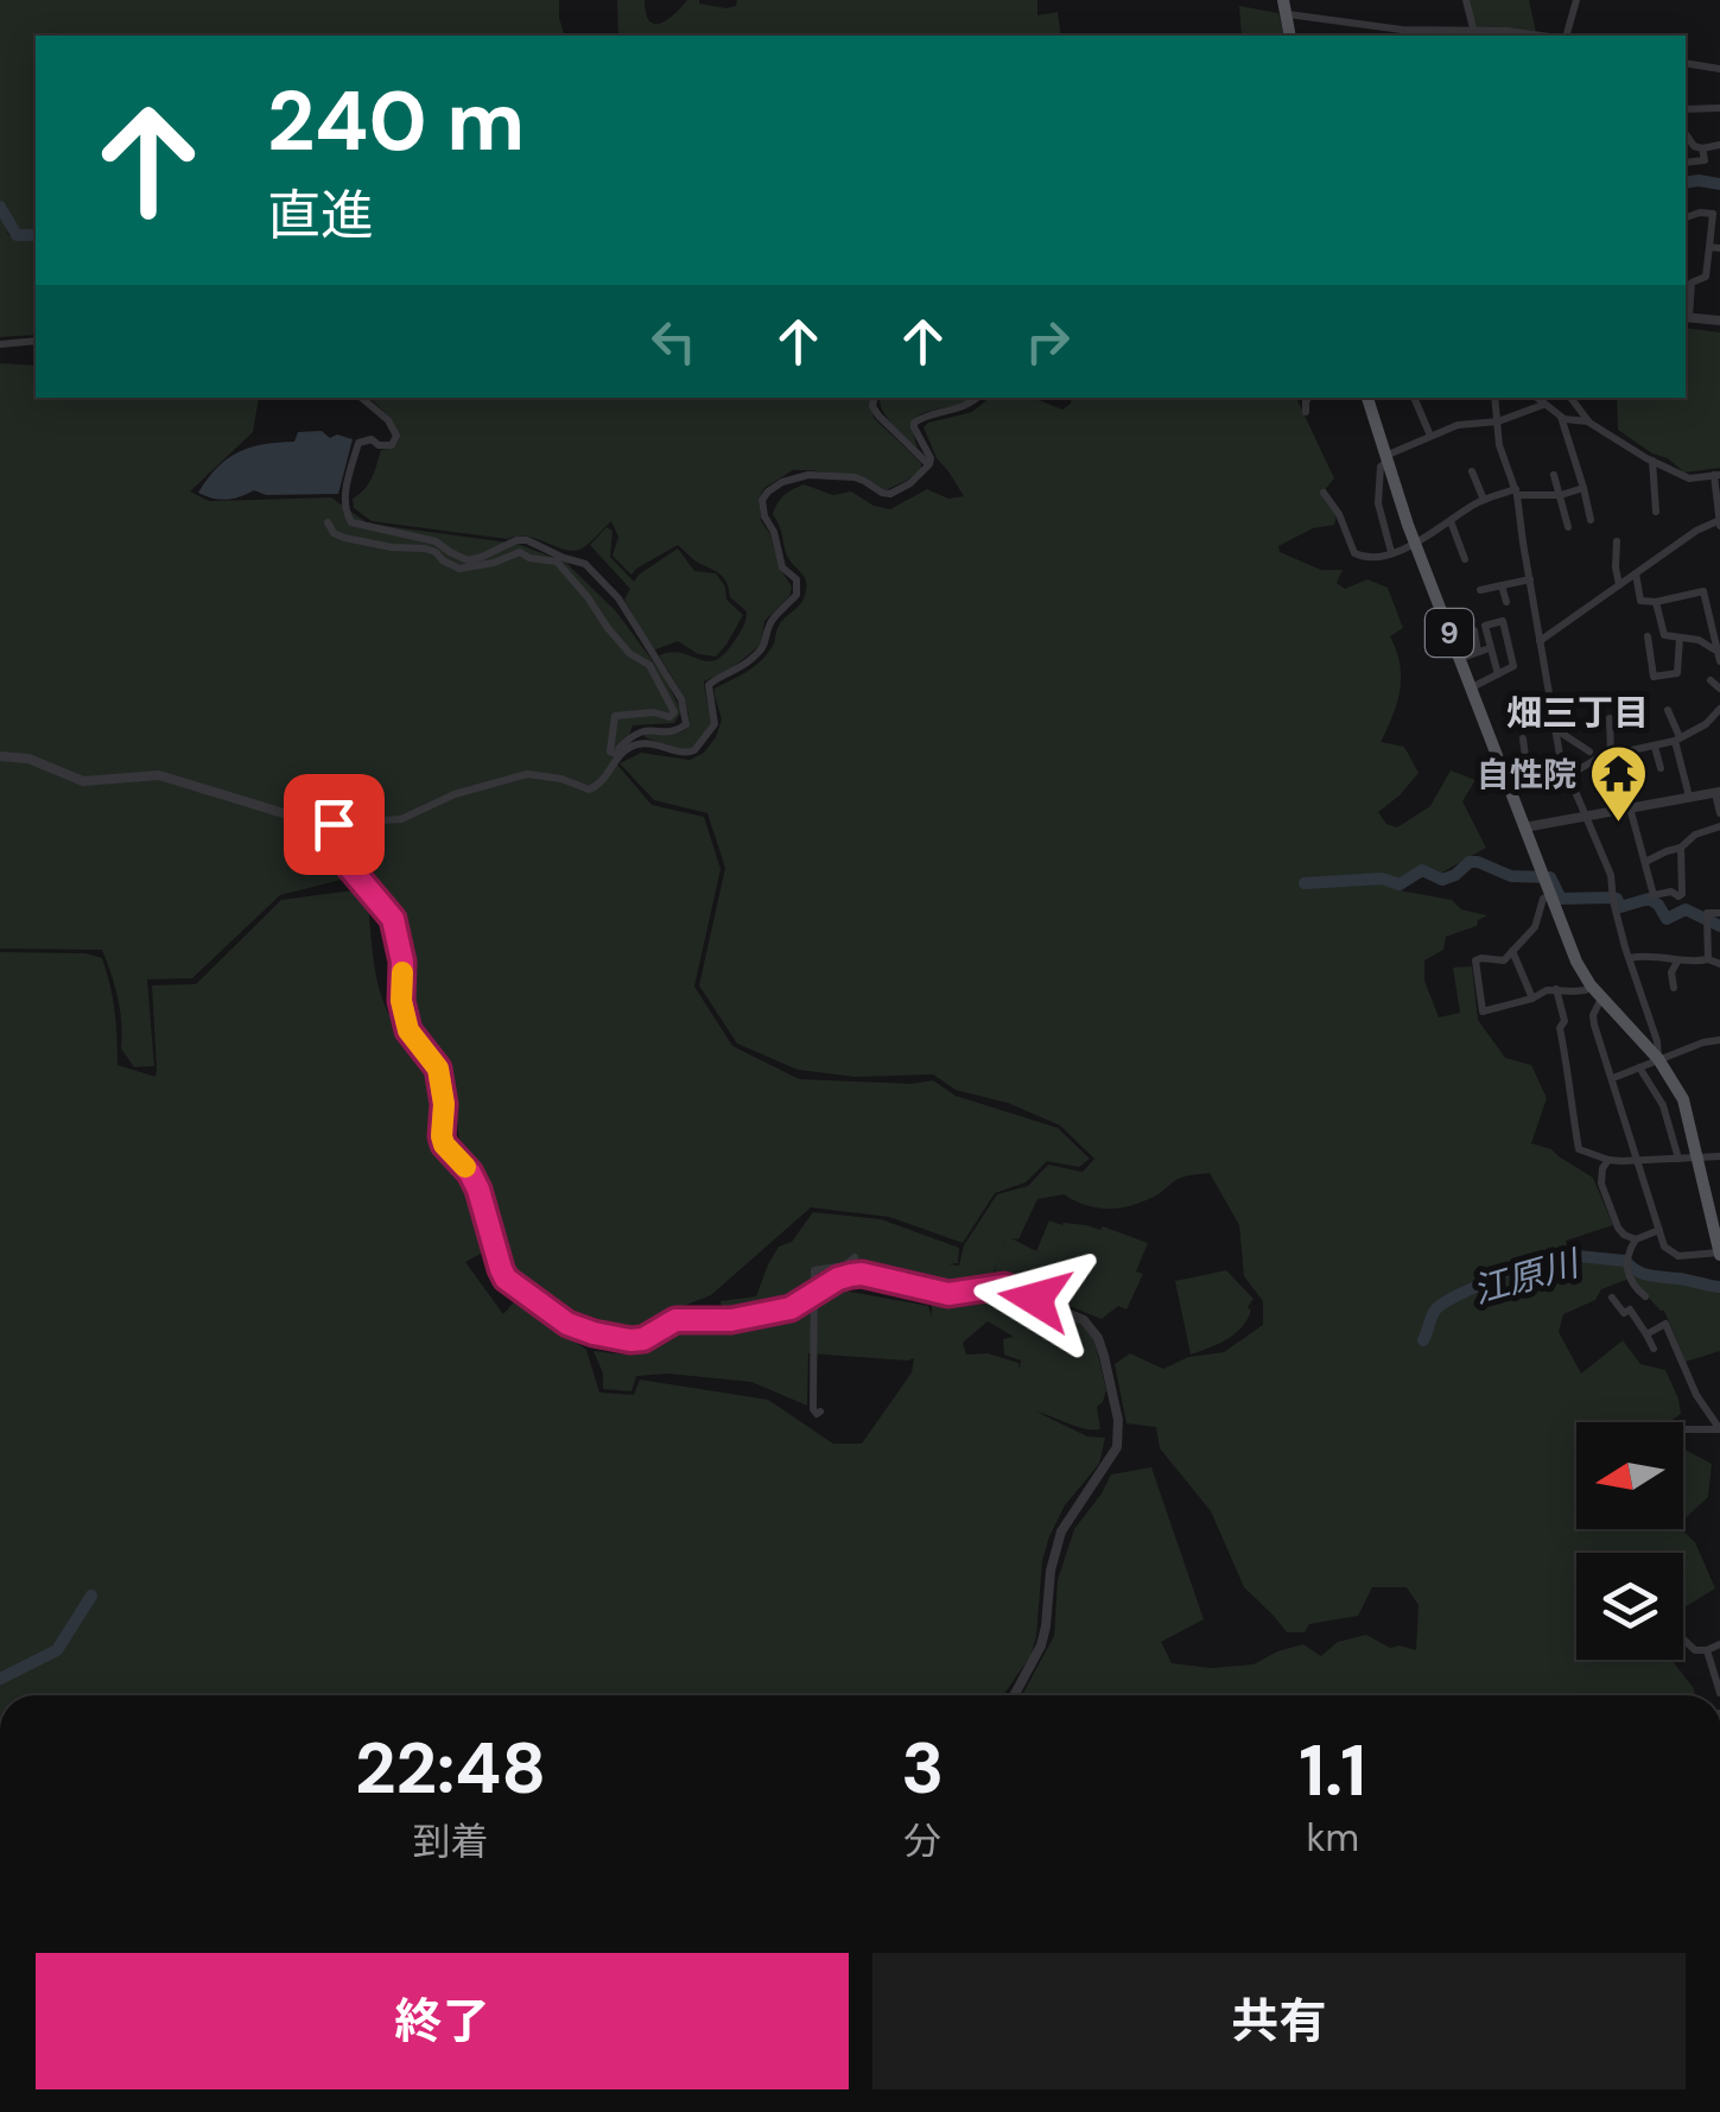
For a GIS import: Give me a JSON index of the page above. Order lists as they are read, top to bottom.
{
  "streets": {
    "main road": ["9"]
  },
  "districts": ["畑三丁目"],
  "water": ["江原川"],
  "places": {
    "temple": ["自性院"]
  },
  "north": "left",
  "page": {
    "turn": ["240 m", "直進"],
    "eta": [
      "22:48",
      "到着",
      "3",
      "分",
      "1.1",
      "km"
    ],
    "buttons": ["終了", "共有"]
  }
}
